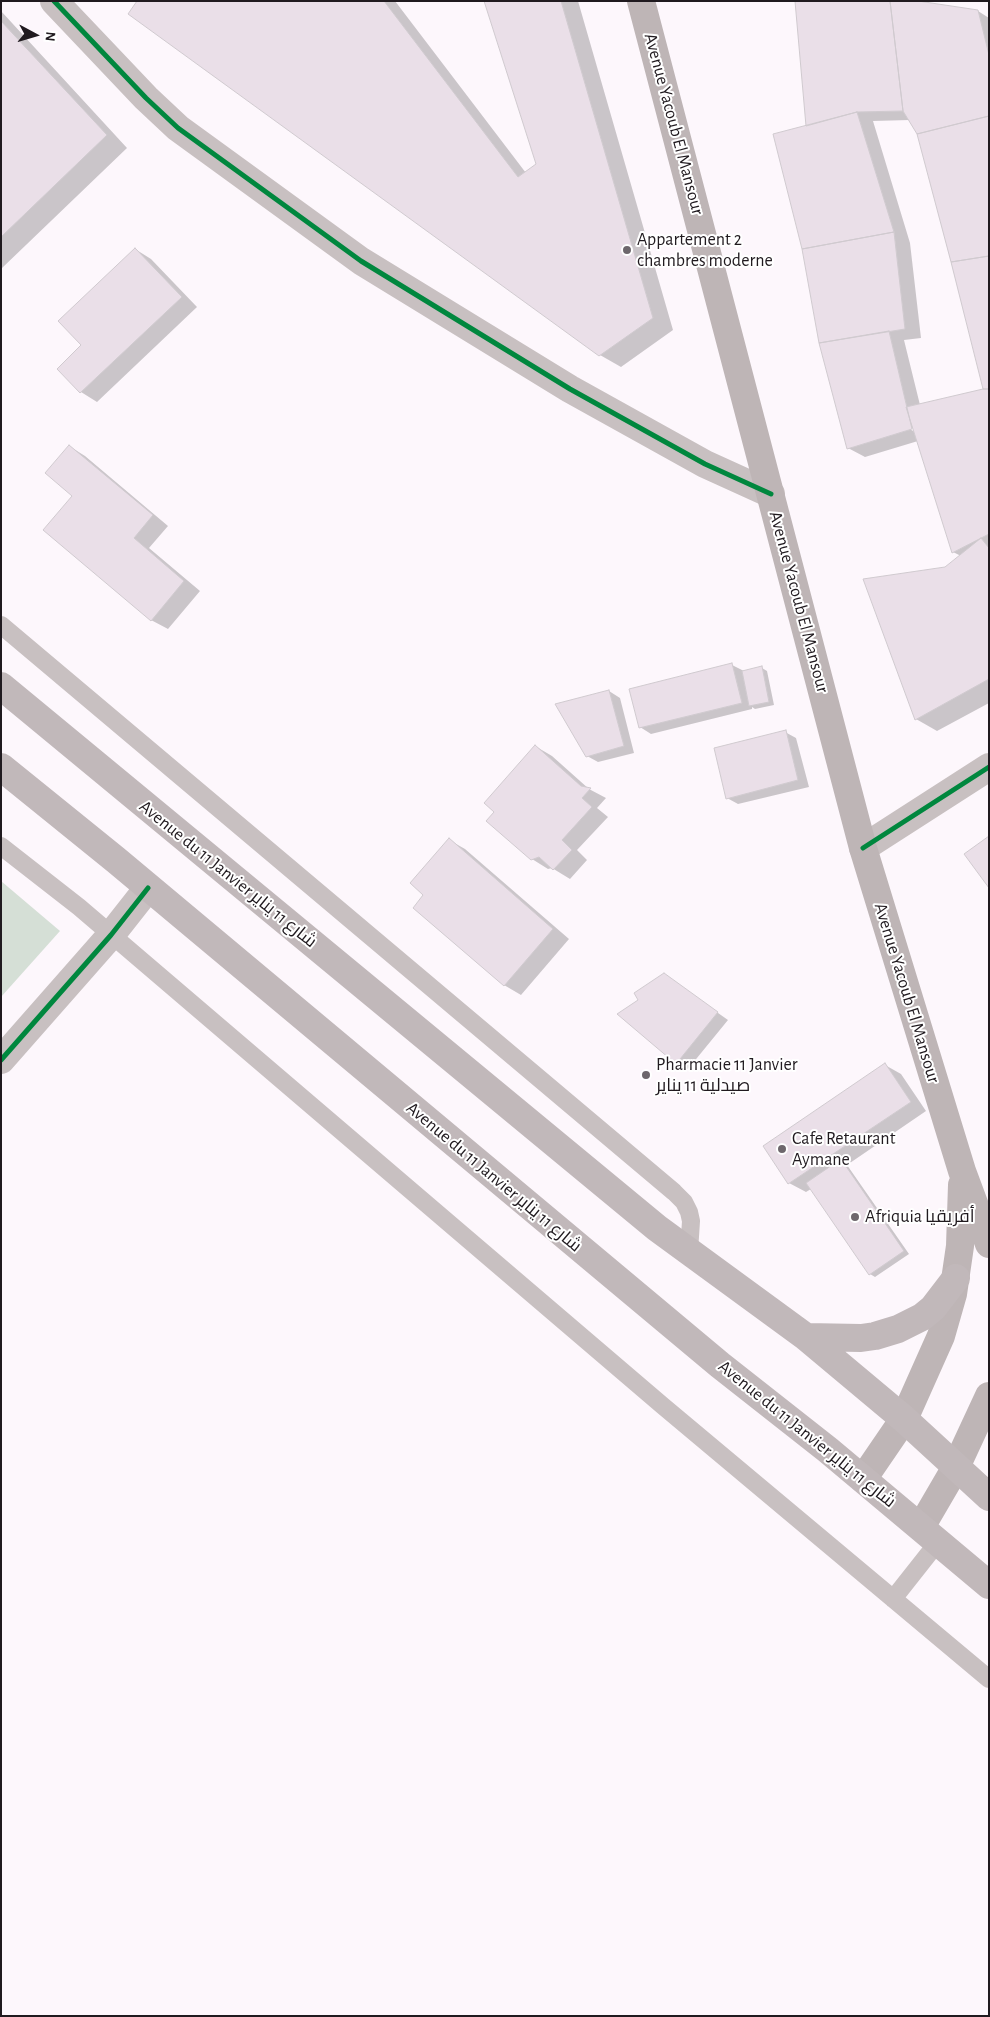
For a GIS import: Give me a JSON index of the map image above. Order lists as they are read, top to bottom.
{
  "streets": {
    "main road": ["Avenue Yacoub El Mansour", "Avenue du 11 Janvier شارع 11 يناير"]
  },
  "crossings": [
    ["Avenue Yacoub El Mansour", "Avenue du 11 Janvier شارع 11 يناير"]
  ],
  "places": [
    "Appartement 2 chambres moderne",
    "Pharmacie 11 Janvier صيدلية 11 يناير",
    "Cafe Retaurant Aymane",
    "Afriquia أفريقيا"
  ],
  "north": "right"
}
